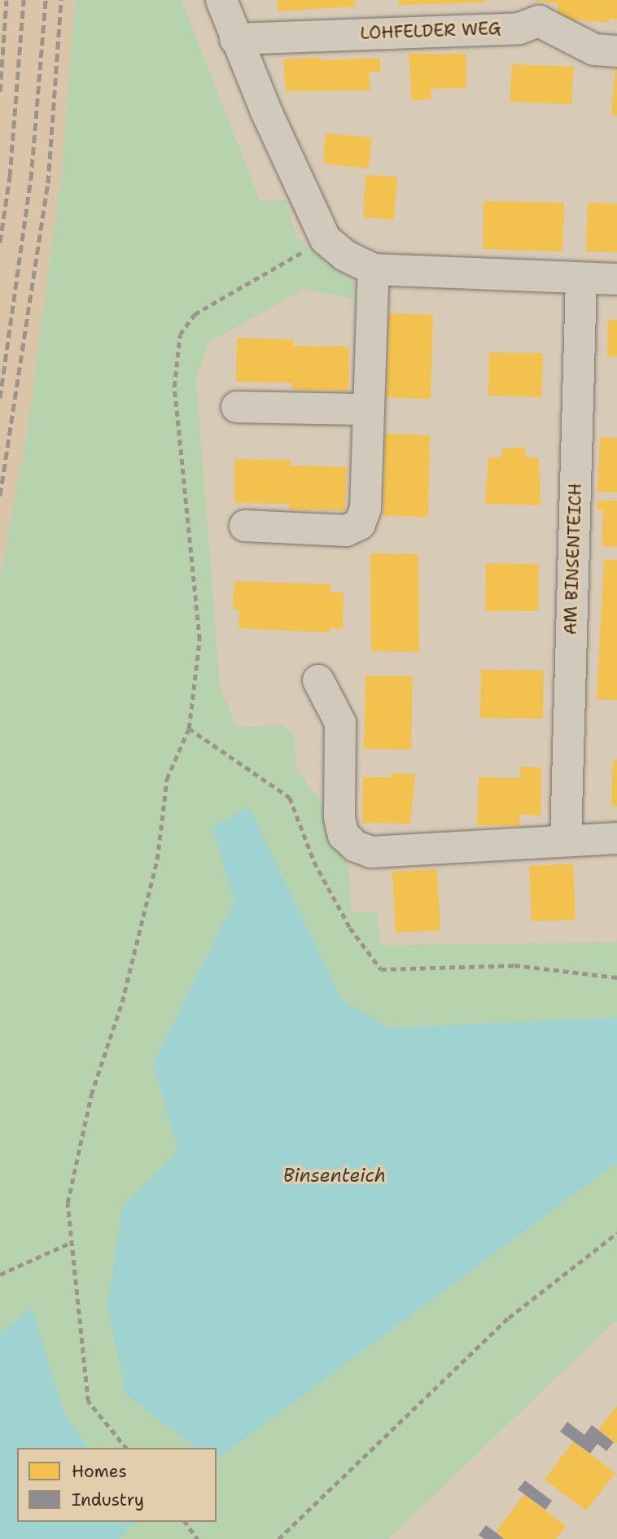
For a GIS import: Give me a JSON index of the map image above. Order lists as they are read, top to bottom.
{
  "streets": {
    "street": ["LOHFELDER WEG", "AM BINSENTEICH"]
  },
  "water": ["Binsenteich"],
  "legend": ["Homes", "Industry"]
}
